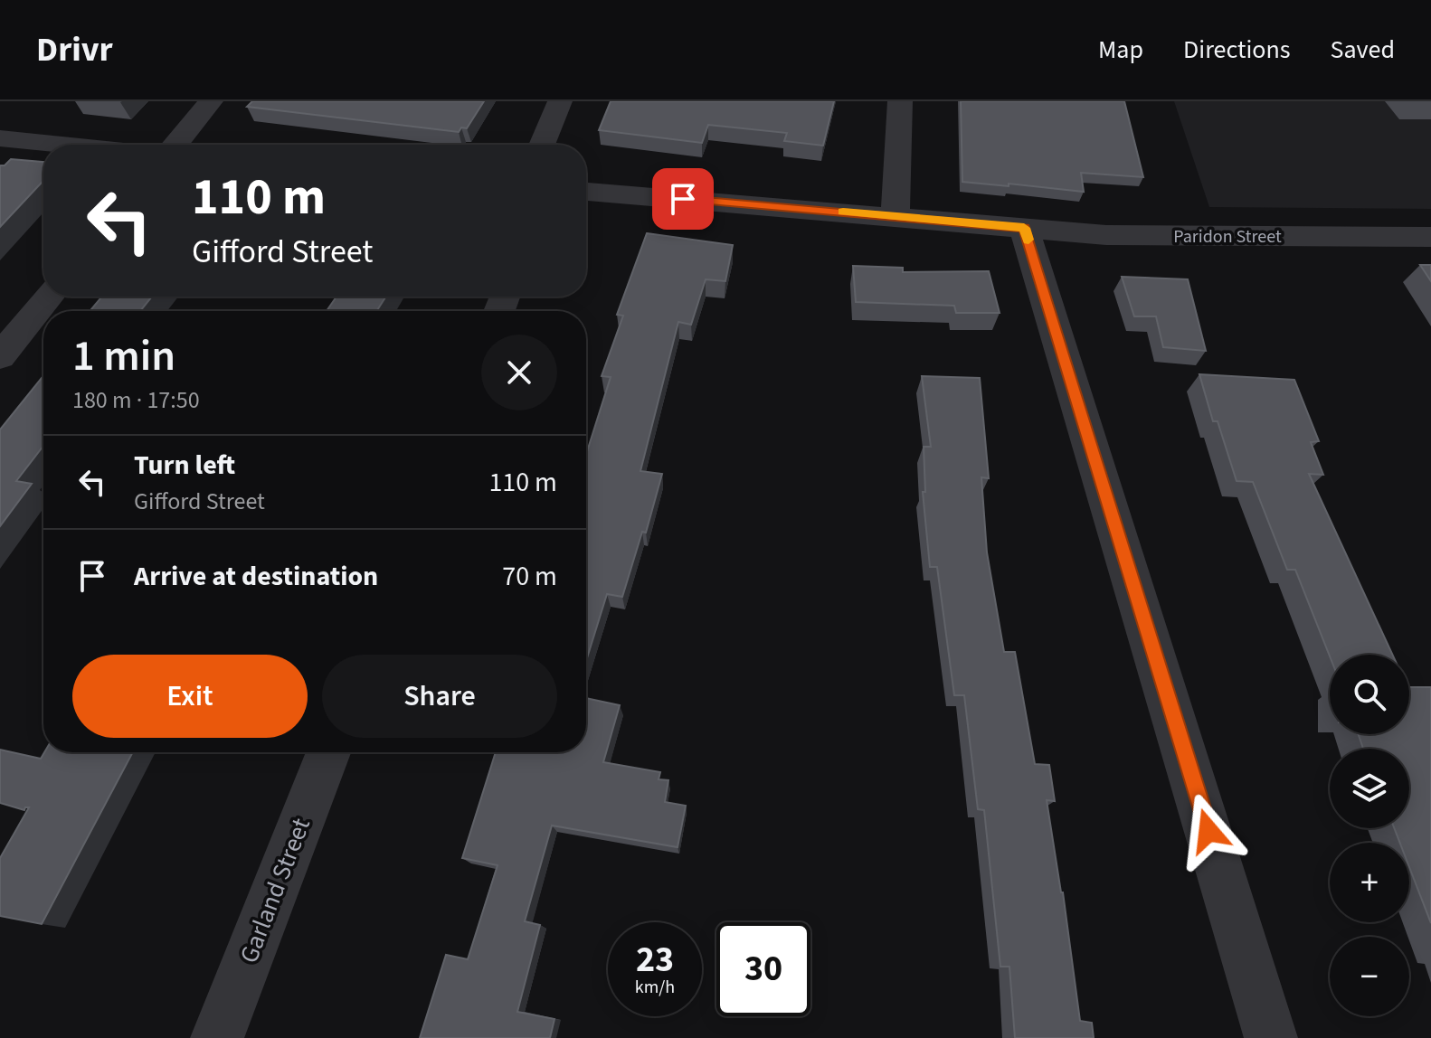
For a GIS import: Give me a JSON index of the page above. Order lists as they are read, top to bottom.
{
  "streets": {
    "street": ["Paridon Street", "Garland Street"]
  },
  "page": {
    "header": "Drivr",
    "nav": ["Map", "Directions", "Saved"],
    "turn": ["110 m", "Gifford Street"],
    "heading": ["1 min", "180 m · 17:50"],
    "list": [
      {
        "name": "Turn left",
        "note": "Gifford Street",
        "value": "110 m"
      },
      {
        "name": "Arrive at destination",
        "value": "70 m"
      }
    ],
    "buttons": ["Exit", "Share"],
    "map_buttons": ["+", "−"],
    "speed": "23 km/h",
    "limit": "30"
  }
}
